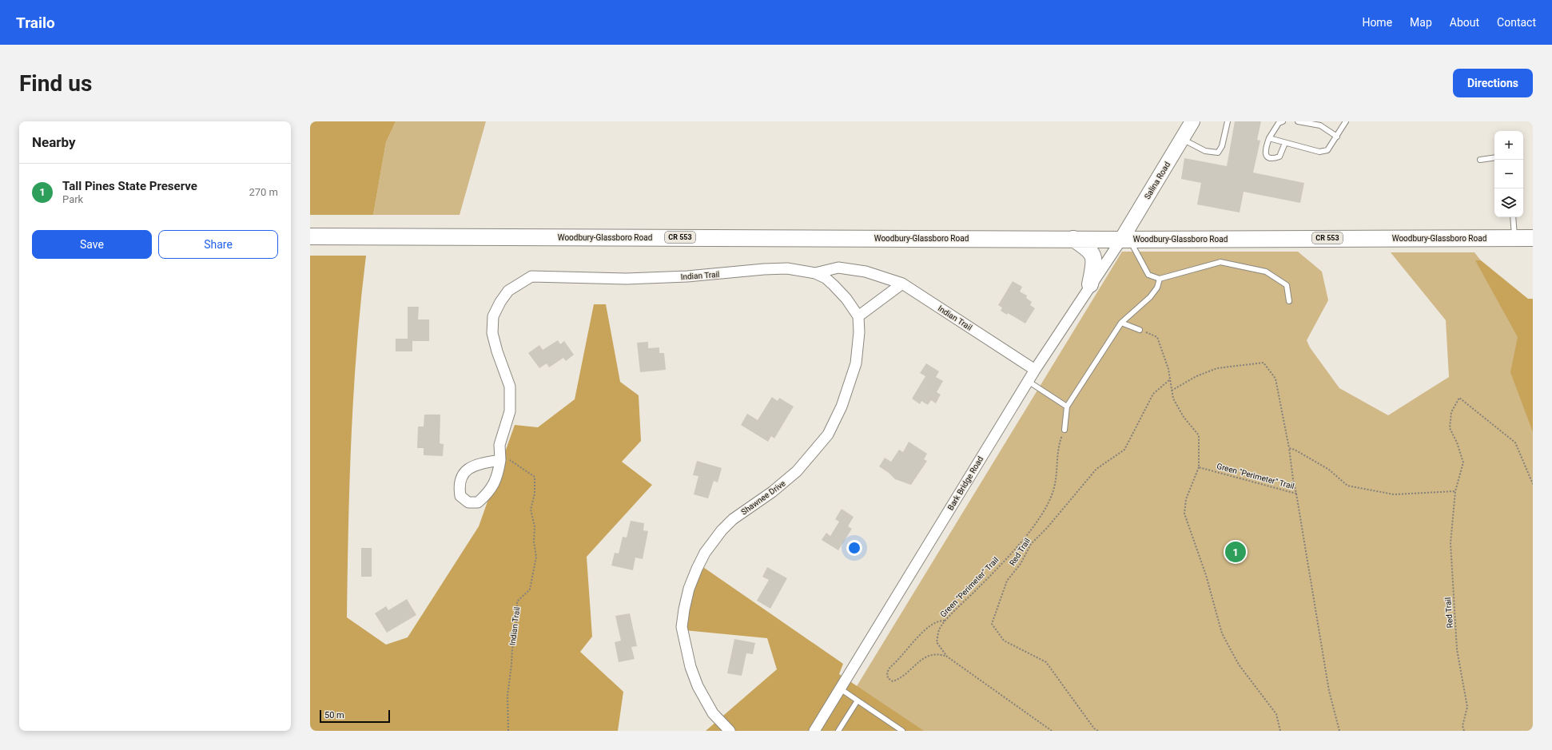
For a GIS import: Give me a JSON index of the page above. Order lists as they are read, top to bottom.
{
  "streets": {
    "main road": ["Woodbury-Glassboro Road", "CR 553"],
    "street": [
      "Salina Road",
      "Indian Trail",
      "Bark Bridge Road",
      "Shawnee Drive"
    ],
    "path": ["Green \"Perimeter\" Trail", "Red Trail"]
  },
  "crossings": [
    ["Salina Road", "Woodbury-Glassboro Road"],
    ["Salina Road", "Bark Bridge Road"],
    ["Woodbury-Glassboro Road", "Bark Bridge Road"],
    ["Indian Trail", "Bark Bridge Road"]
  ],
  "scale_bar": "50 m",
  "page": {
    "header": "Trailo",
    "nav": [
      "Home",
      "Map",
      "About",
      "Contact"
    ],
    "buttons": [
      "Directions",
      ["Save", "Share"]
    ],
    "title": "Find us",
    "heading": "Nearby",
    "map_buttons": ["+", "−"],
    "list": [
      {
        "mark": "1",
        "name": "Tall Pines State Preserve",
        "note": "Park",
        "value": "270 m"
      }
    ],
    "pins": "1",
    "scale": "50 m"
  }
}
